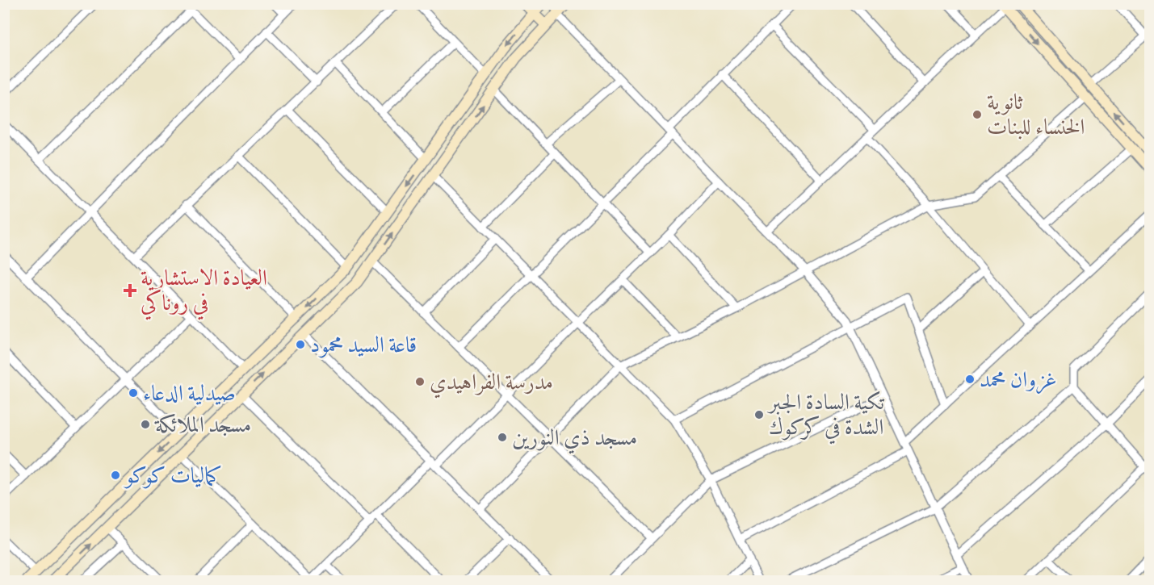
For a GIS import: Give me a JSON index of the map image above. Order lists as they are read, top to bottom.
{
  "places": {
    "other": [
      "ثانوية الخنساء للبنات",
      "قاعة السيد محمود",
      "غزوان محمد",
      "مدرسة الفراهيدي",
      "صيدلية الدعاء",
      "تكية السادة الجبر الشدة في كركوك",
      "مسجد الملائكة",
      "مسجد ذي النورين",
      "كماليات كوكو"
    ],
    "health": ["العيادة الاستشارية في روناكي"]
  }
}
